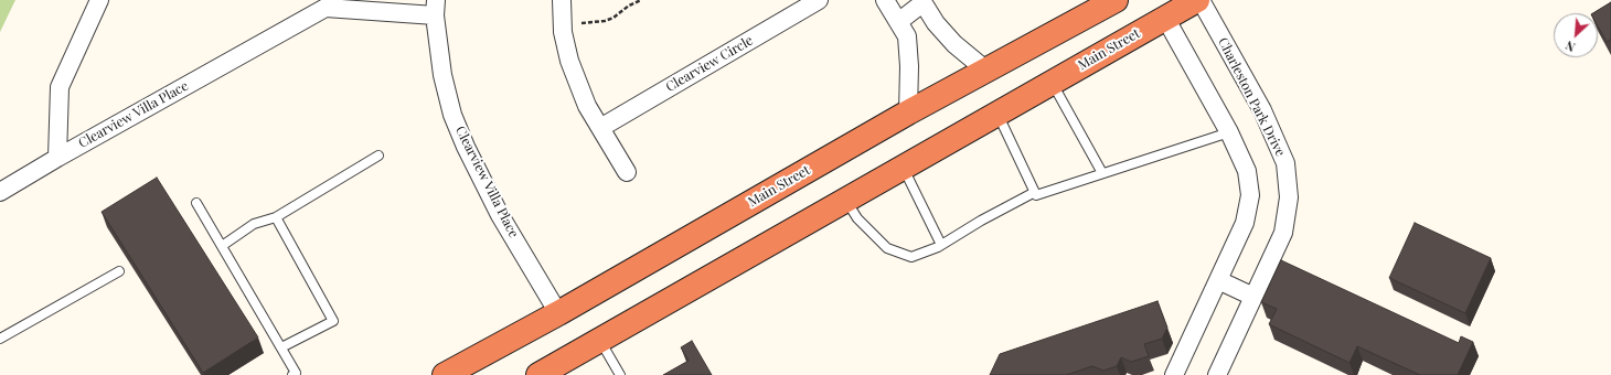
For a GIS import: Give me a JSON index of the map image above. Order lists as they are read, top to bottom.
{
  "streets": {
    "highway": ["Main Street"],
    "street": ["Clearview Circle", "Charleston Park Drive", "Clearview Villa Place"]
  },
  "crossings": [
    ["Main Street", "Clearview Villa Place"]
  ],
  "north": "bottom left"
}
